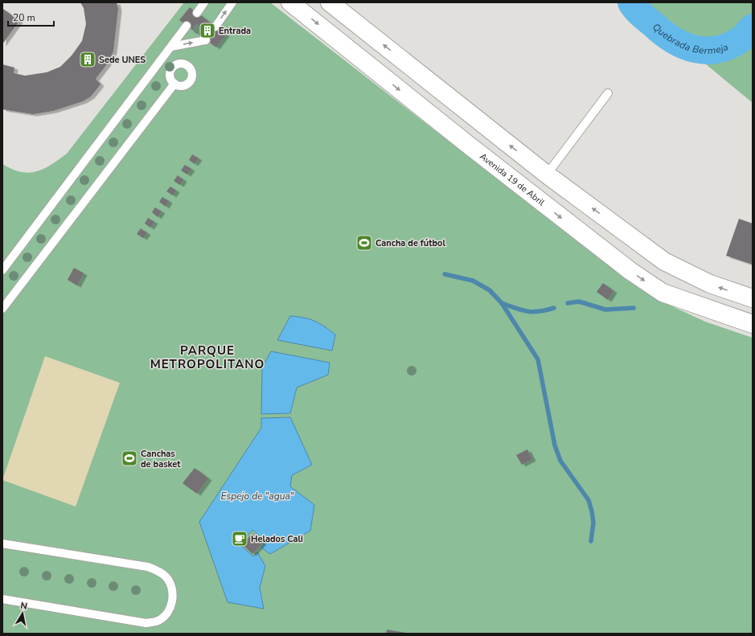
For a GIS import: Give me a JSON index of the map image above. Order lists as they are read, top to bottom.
{
  "streets": {
    "street": ["Avenida 19 de Abril"]
  },
  "districts": ["PARQUE METROPOLITANO"],
  "water": ["Quebrada Bermeja", "Espejo de \"agua\""],
  "places": {
    "building": ["Entrada", "Sede UNES"],
    "sports": ["Cancha de fútbol", "Canchas de basket"],
    "cafe": ["Helados Cali"]
  },
  "scale_bar": "20 m",
  "north": "top"
}
